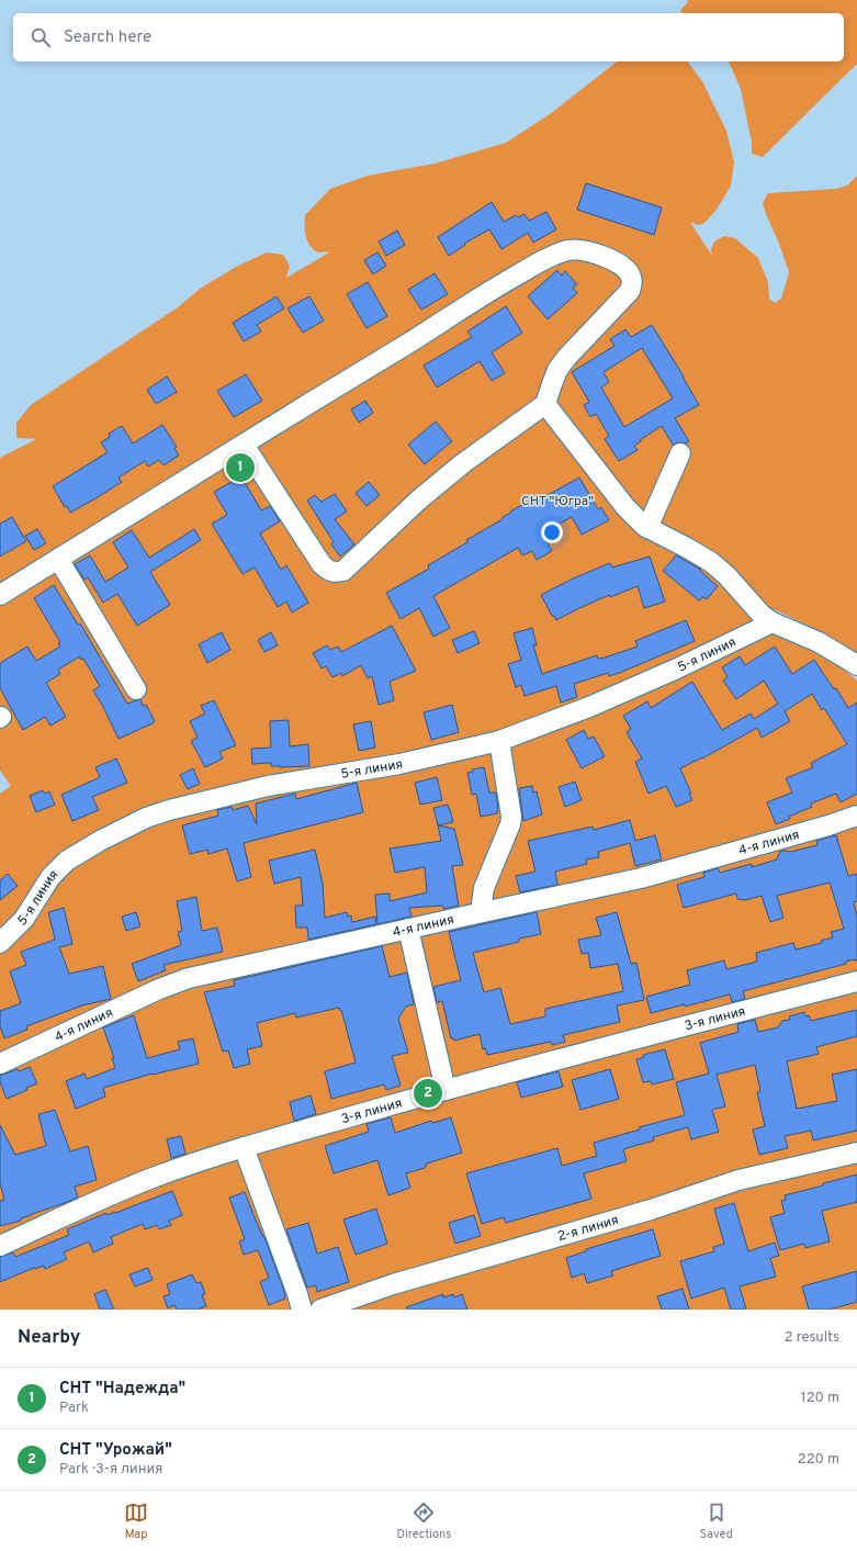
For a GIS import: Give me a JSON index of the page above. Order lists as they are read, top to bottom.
{
  "streets": {
    "street": [
      "5-я линия",
      "4-я линия",
      "3-я линия",
      "2-я линия"
    ]
  },
  "parks": ["СНТ \"Югра\""],
  "page": {
    "search": "Search here",
    "pins": ["1", "2"],
    "heading": ["Nearby", "2 results"],
    "list": [
      {
        "mark": "1",
        "name": "СНТ \"Надежда\"",
        "note": "Park",
        "value": "120 m"
      },
      {
        "mark": "2",
        "name": "СНТ \"Урожай\"",
        "note": "Park · 3-я линия",
        "value": "220 m"
      }
    ],
    "nav": ["Map", "Directions", "Saved"]
  }
}
